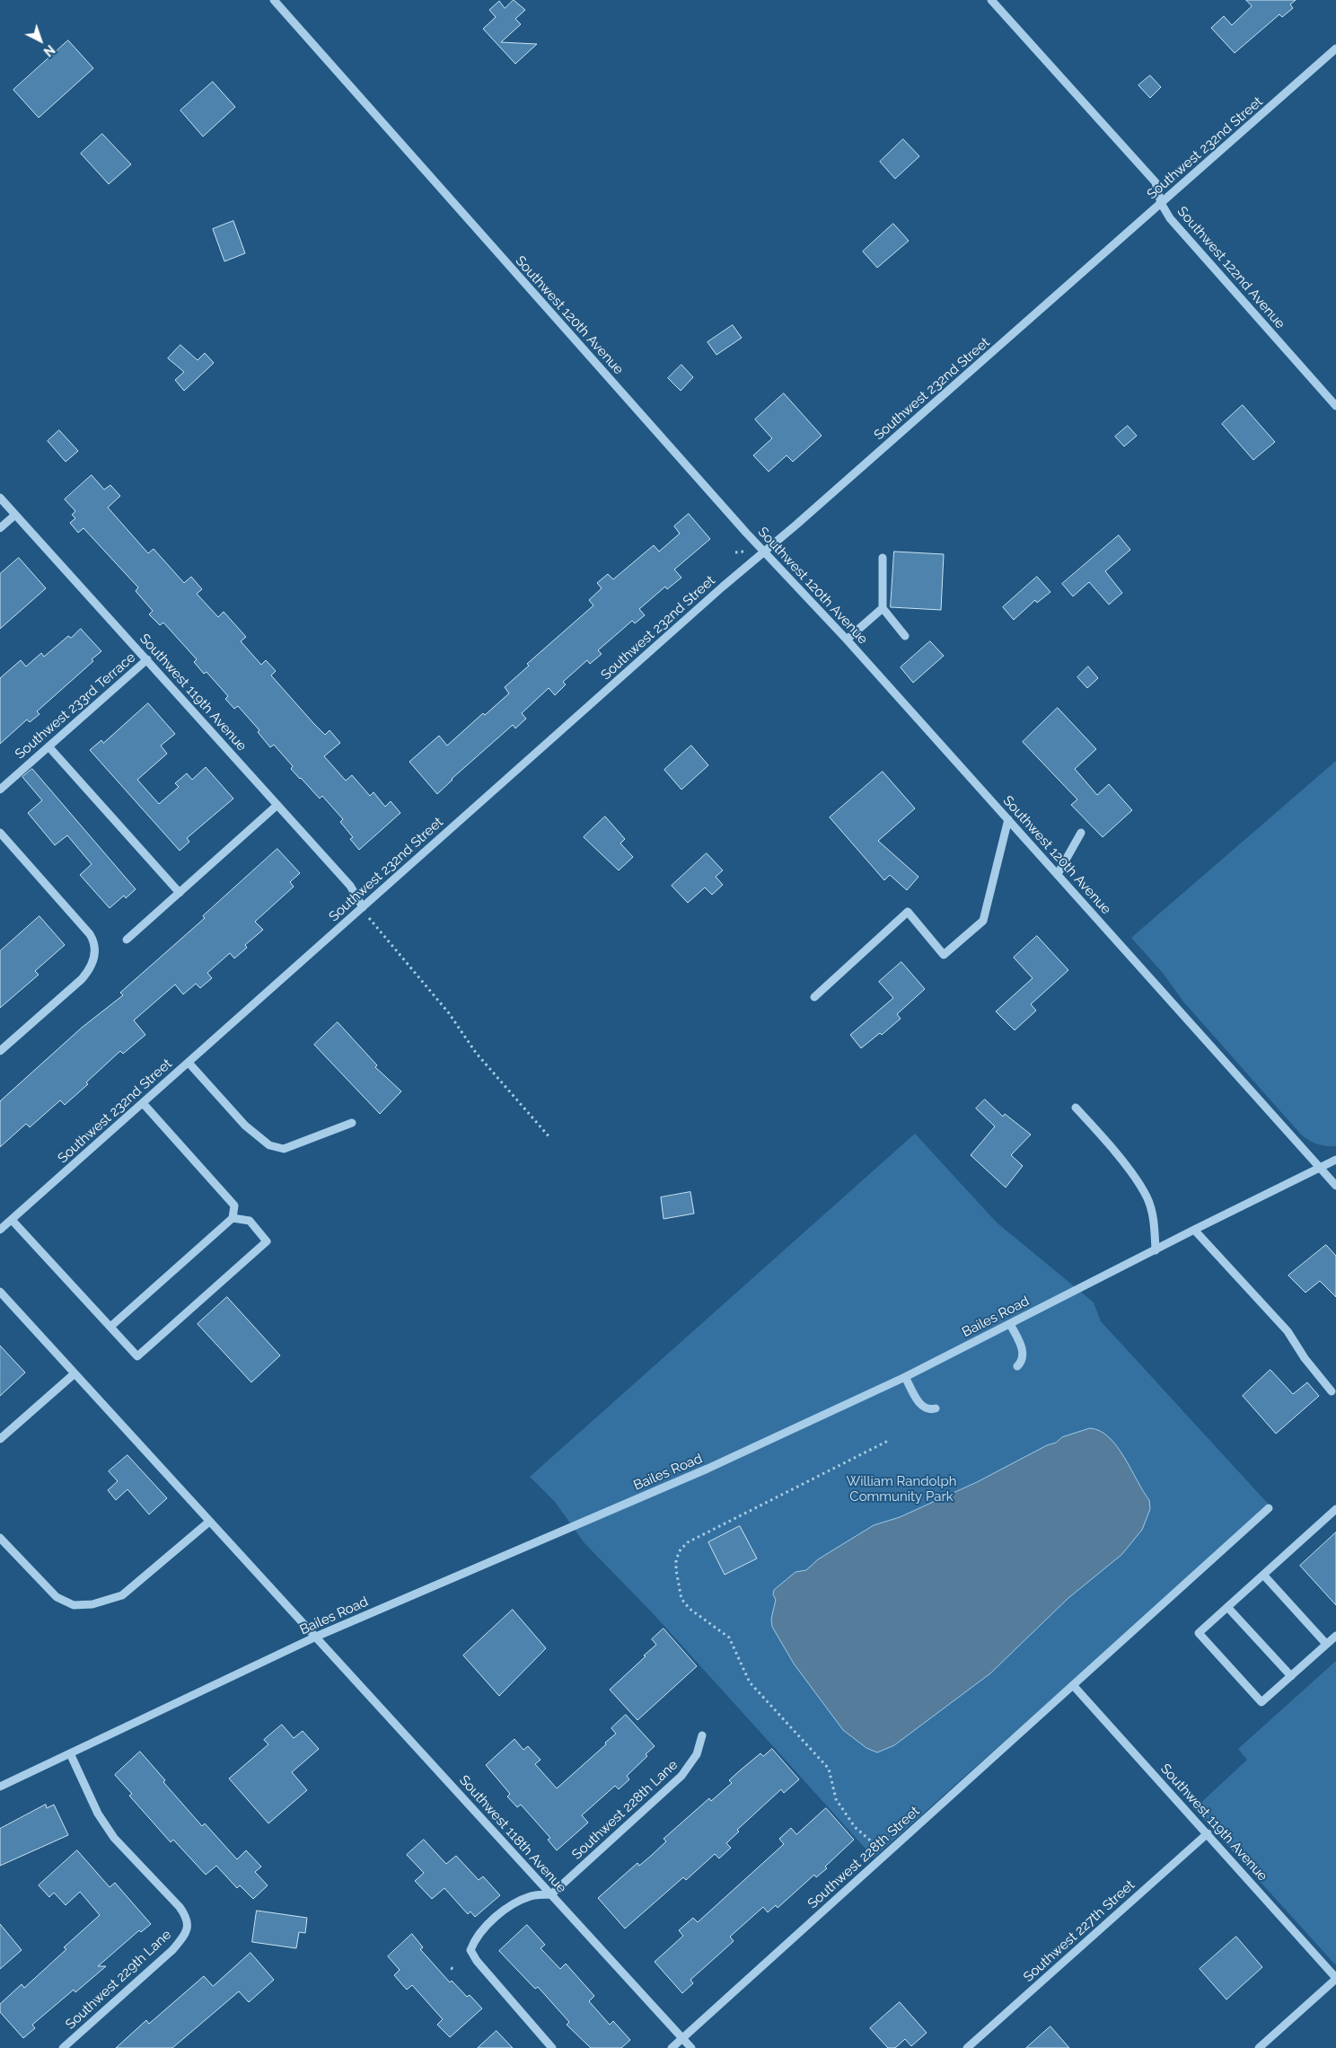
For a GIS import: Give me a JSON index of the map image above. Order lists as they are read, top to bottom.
{
  "streets": {
    "street": [
      "Southwest 232nd Street",
      "Southwest 122nd Avenue",
      "Southwest 120th Avenue",
      "Southwest 119th Avenue",
      "Southwest 233rd Terrace",
      "Bailes Road",
      "Southwest 228th Lane",
      "Southwest 118th Avenue",
      "Southwest 228th Street",
      "Southwest 227th Street",
      "Southwest 229th Lane"
    ]
  },
  "crossings": [
    ["Southwest 232nd Street", "Southwest 122nd Avenue"],
    ["Southwest 232nd Street", "Southwest 120th Avenue"],
    ["Southwest 232nd Street", "Southwest 119th Avenue"],
    ["Southwest 120th Avenue", "Bailes Road"],
    ["Southwest 119th Avenue", "Southwest 233rd Terrace"],
    ["Southwest 119th Avenue", "Southwest 228th Street"],
    ["Southwest 119th Avenue", "Southwest 227th Street"],
    ["Bailes Road", "Southwest 118th Avenue"],
    ["Bailes Road", "Southwest 229th Lane"],
    ["Southwest 228th Lane", "Southwest 118th Avenue"],
    ["Southwest 118th Avenue", "Southwest 228th Street"]
  ],
  "parks": ["William Randolph Community Park"],
  "north": "bottom right"
}
